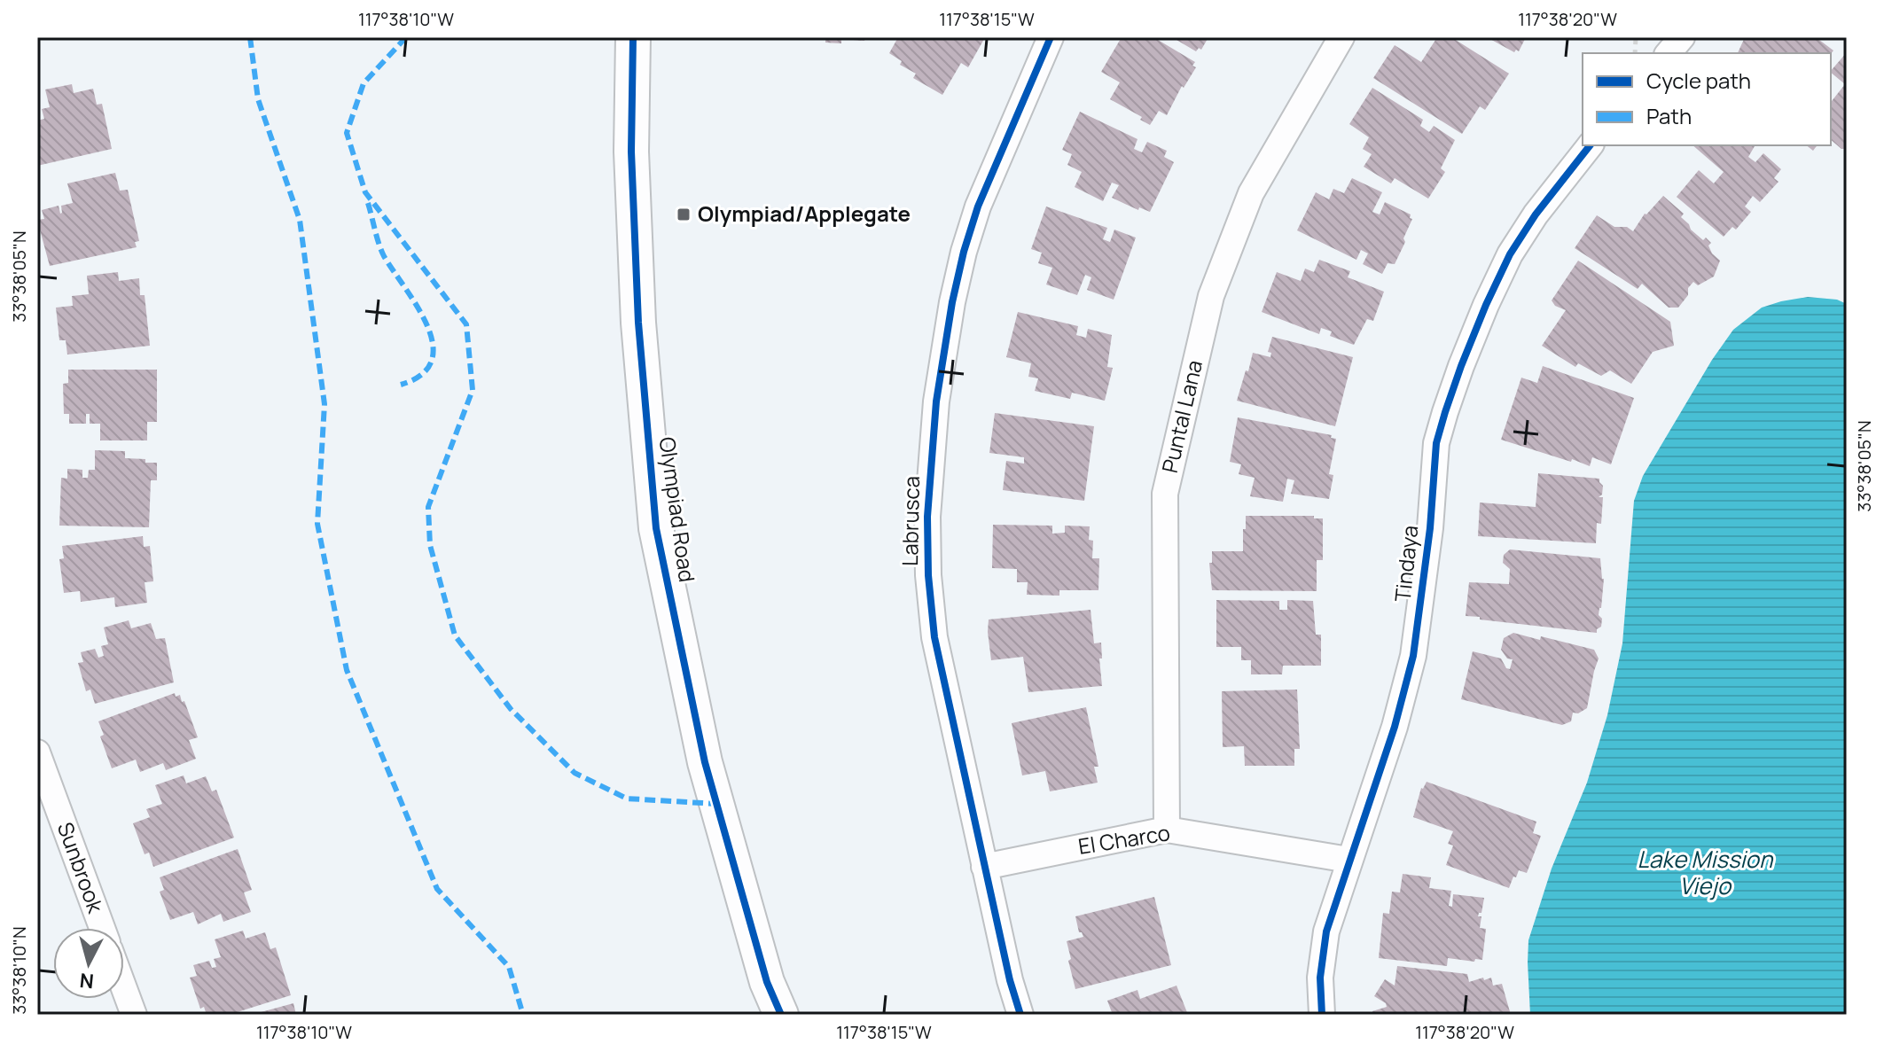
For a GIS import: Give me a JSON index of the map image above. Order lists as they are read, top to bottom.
{
  "streets": {
    "main road": ["Olympiad Road"],
    "street": [
      "Puntal Lana",
      "Labrusca",
      "Tindaya",
      "El Charco",
      "Sunbrook"
    ]
  },
  "crossings": [
    ["Puntal Lana", "El Charco"],
    ["Labrusca", "El Charco"],
    ["Tindaya", "El Charco"]
  ],
  "water": ["Lake Mission Viejo"],
  "places": {
    "transit": ["Olympiad/Applegate"]
  },
  "legend": ["Cycle path", "Path"],
  "north": "bottom",
  "coordinates": [
    "117°38'10\"W",
    "117°38'15\"W",
    "117°38'20\"W",
    "33°38'05\"N",
    "33°38'10\"N"
  ]
}
